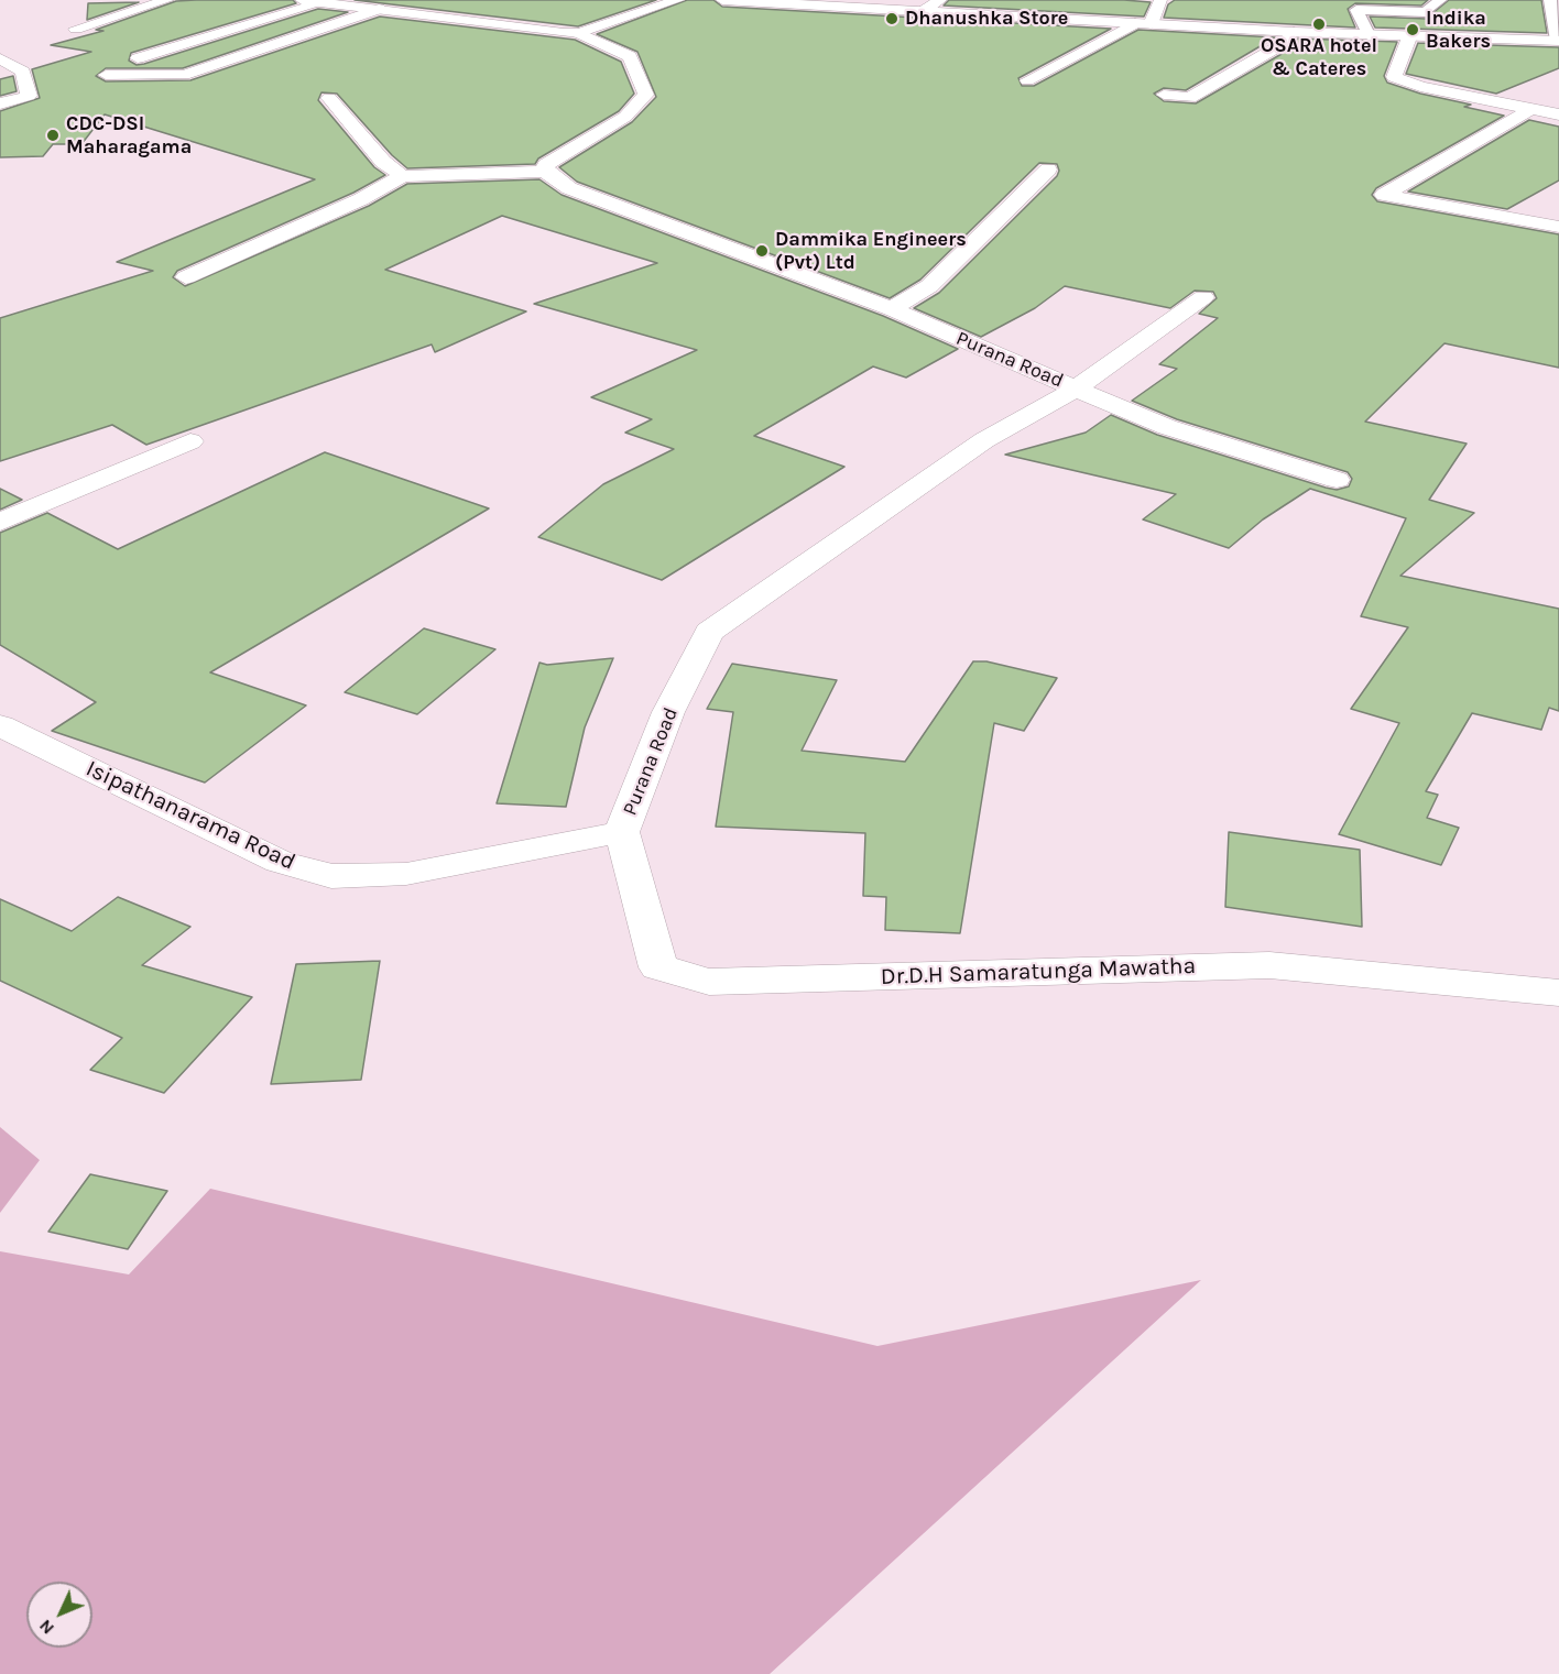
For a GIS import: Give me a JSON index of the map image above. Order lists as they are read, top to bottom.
{
  "streets": {
    "street": ["Purana Road", "Isipathanarama Road", "Dr.D.H Samaratunga Mawatha"]
  },
  "crossings": [
    ["Purana Road", "Isipathanarama Road"],
    ["Purana Road", "Dr.D.H Samaratunga Mawatha"],
    ["Isipathanarama Road", "Dr.D.H Samaratunga Mawatha"]
  ],
  "places": [
    "Dhanushka Store",
    "OSARA hotel & Cateres",
    "Indika Bakers",
    "CDC-DSI Maharagama",
    "Dammika Engineers (Pvt) Ltd"
  ],
  "north": "bottom left"
}
